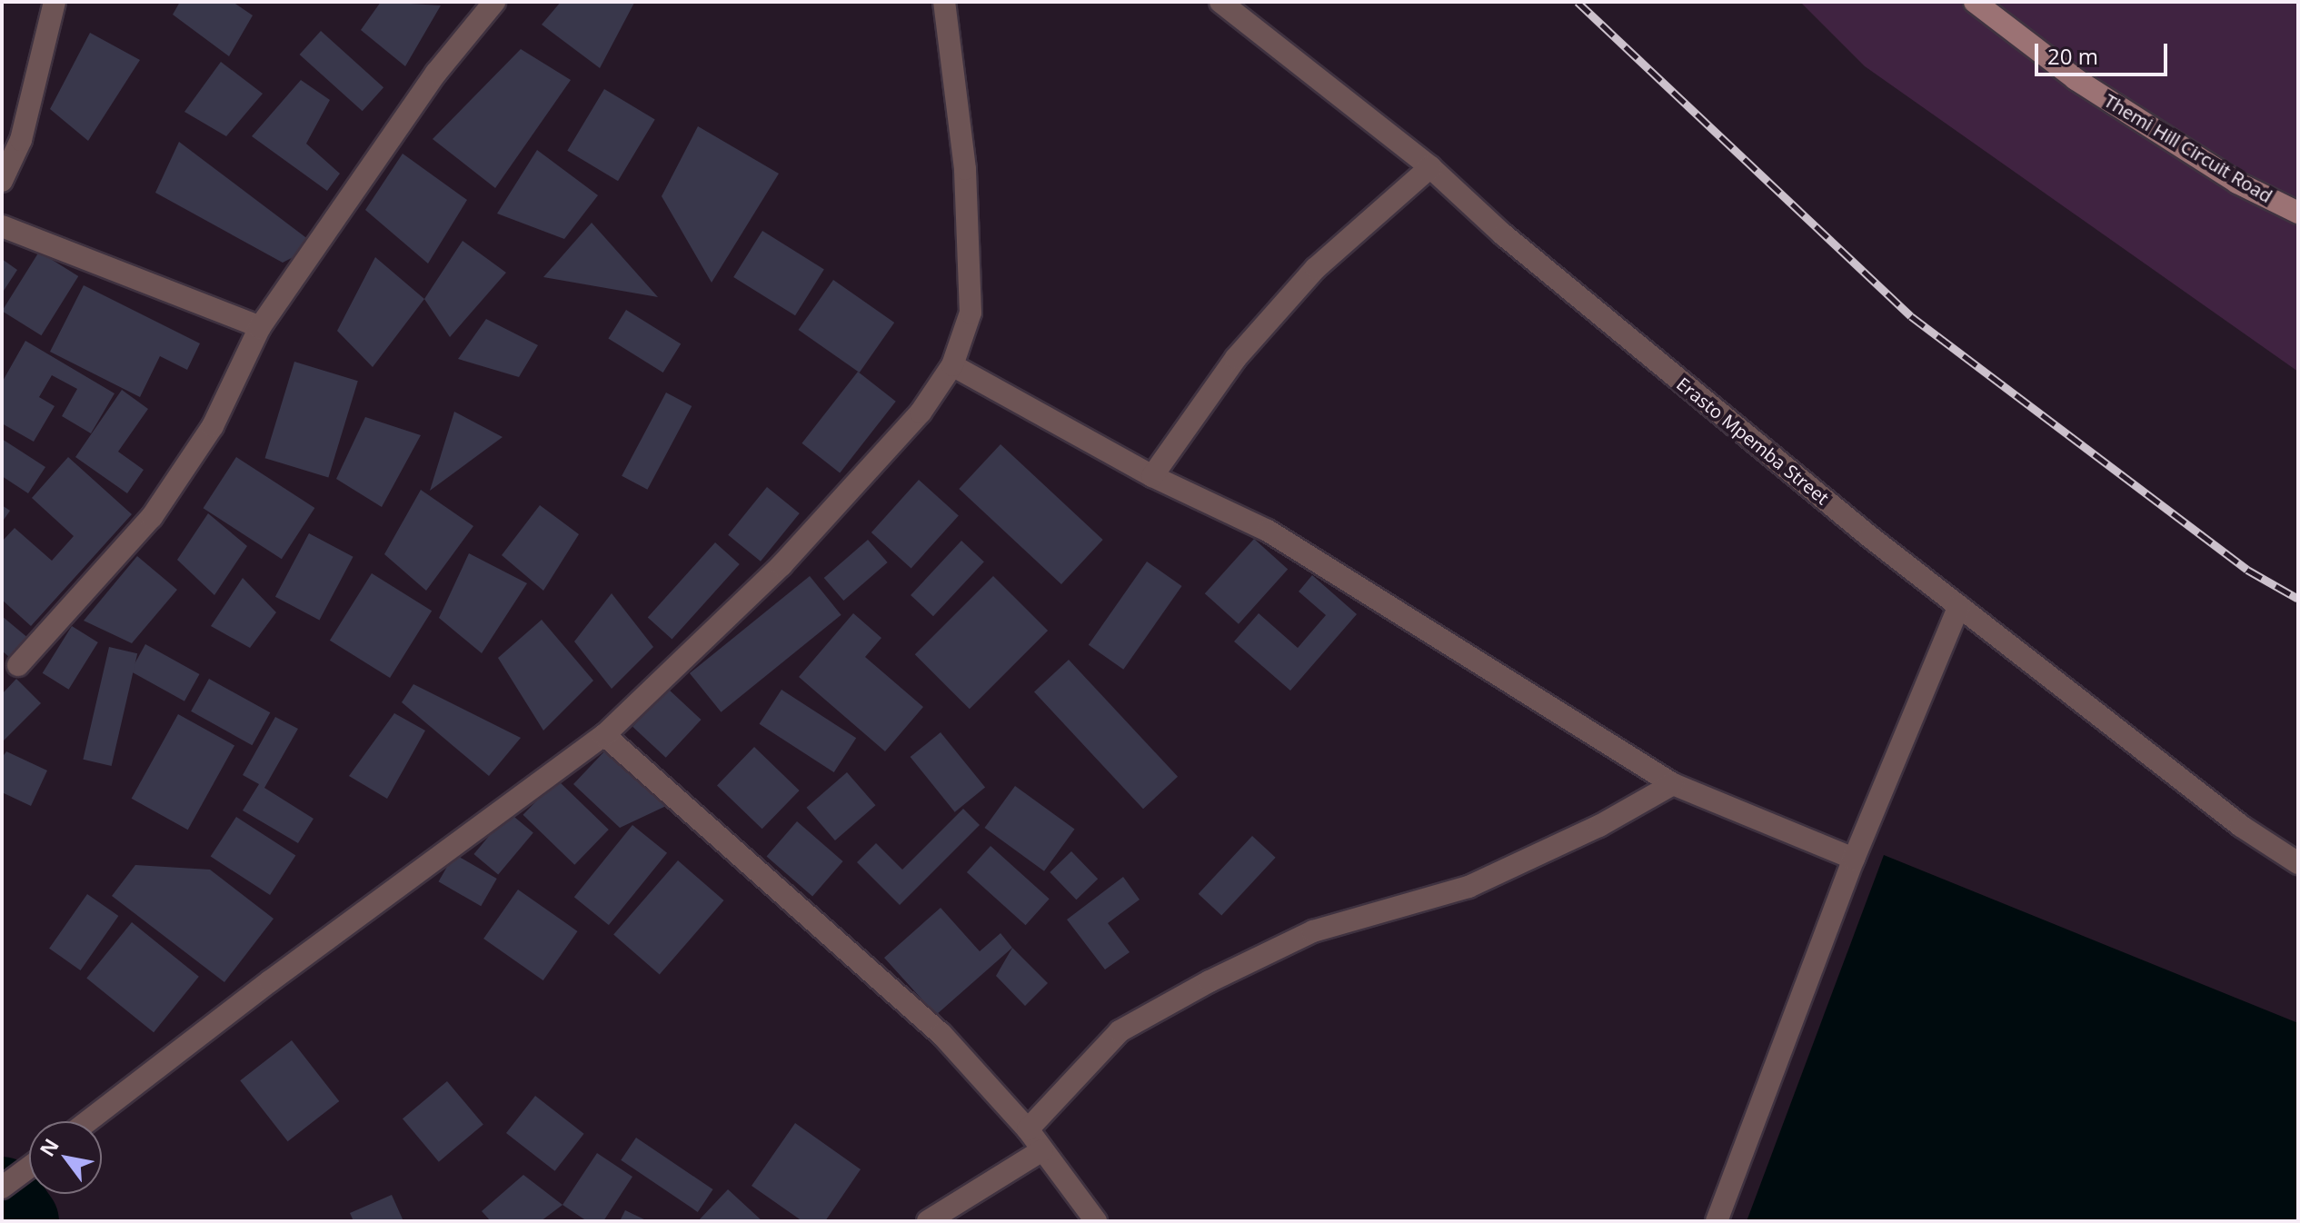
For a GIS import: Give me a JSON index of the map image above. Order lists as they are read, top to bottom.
{
  "streets": {
    "street": ["Themi Hill Circuit Road", "Erasto Mpemba Street"]
  },
  "scale_bar": "20 m",
  "north": "top left"
}
